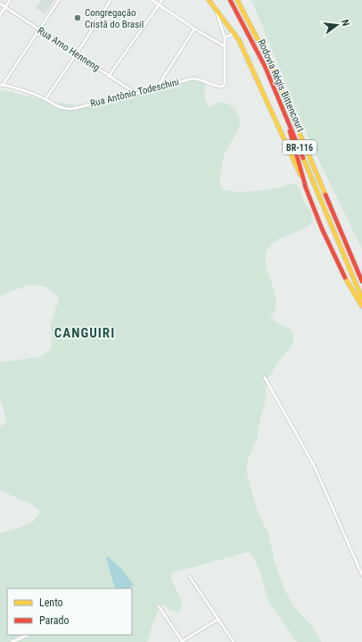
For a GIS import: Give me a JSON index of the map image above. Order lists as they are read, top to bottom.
{
  "streets": {
    "main road": ["Rodovia Régis Bittencourt", "BR-116"],
    "street": ["Rua Arno Henneng", "Rua Antônio Todeschini"]
  },
  "crossings": [
    ["Rua Arno Henneng", "Rua Antônio Todeschini"]
  ],
  "districts": ["CANGUIRI"],
  "places": ["Congregação Cristã do Brasil"],
  "legend": ["Lento", "Parado"],
  "north": "right"
}
